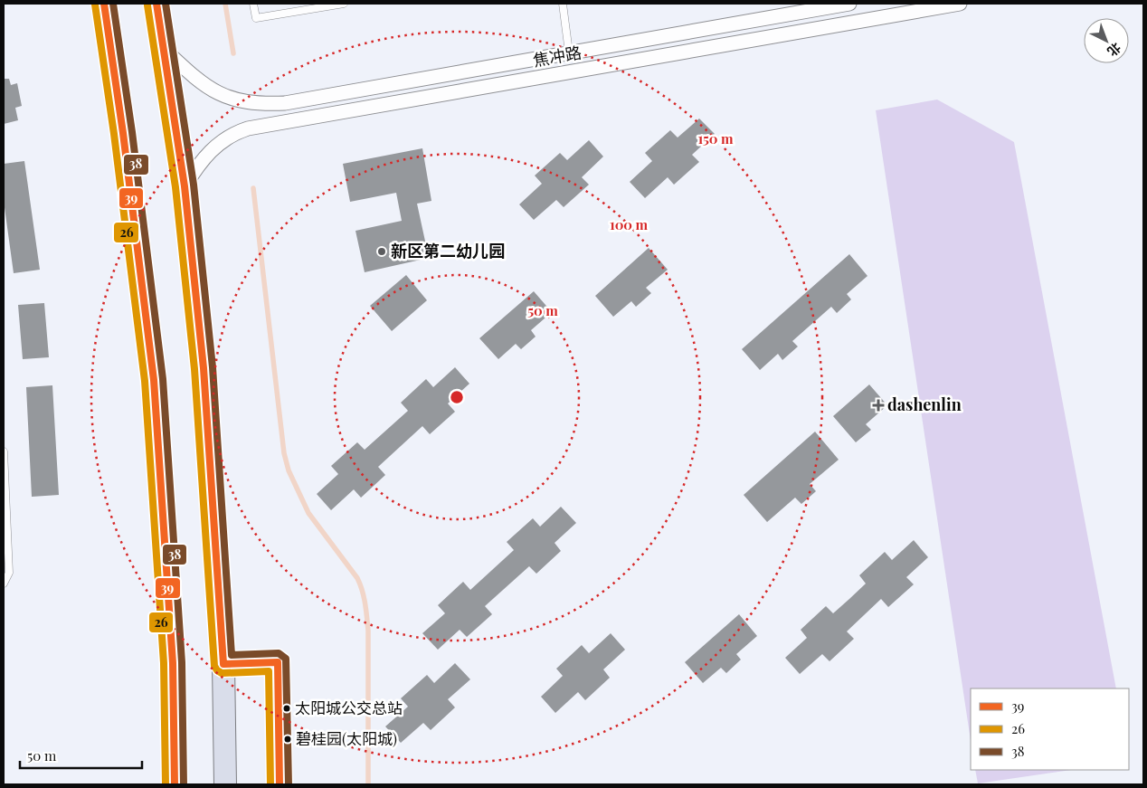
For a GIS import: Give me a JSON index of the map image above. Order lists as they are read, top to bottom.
{
  "streets": {
    "street": ["焦冲路"]
  },
  "places": {
    "other": ["新区第二幼儿园", "太阳城公交总站", "碧桂园(太阳城)"],
    "health": ["dashenlin"]
  },
  "lines": ["transit line 39", "transit line 38", "transit line 26"],
  "legend": ["39", "26", "38"],
  "scale_bar": "50 m",
  "north": "bottom right",
  "rings": ["150 m", "100 m", "50 m"]
}
